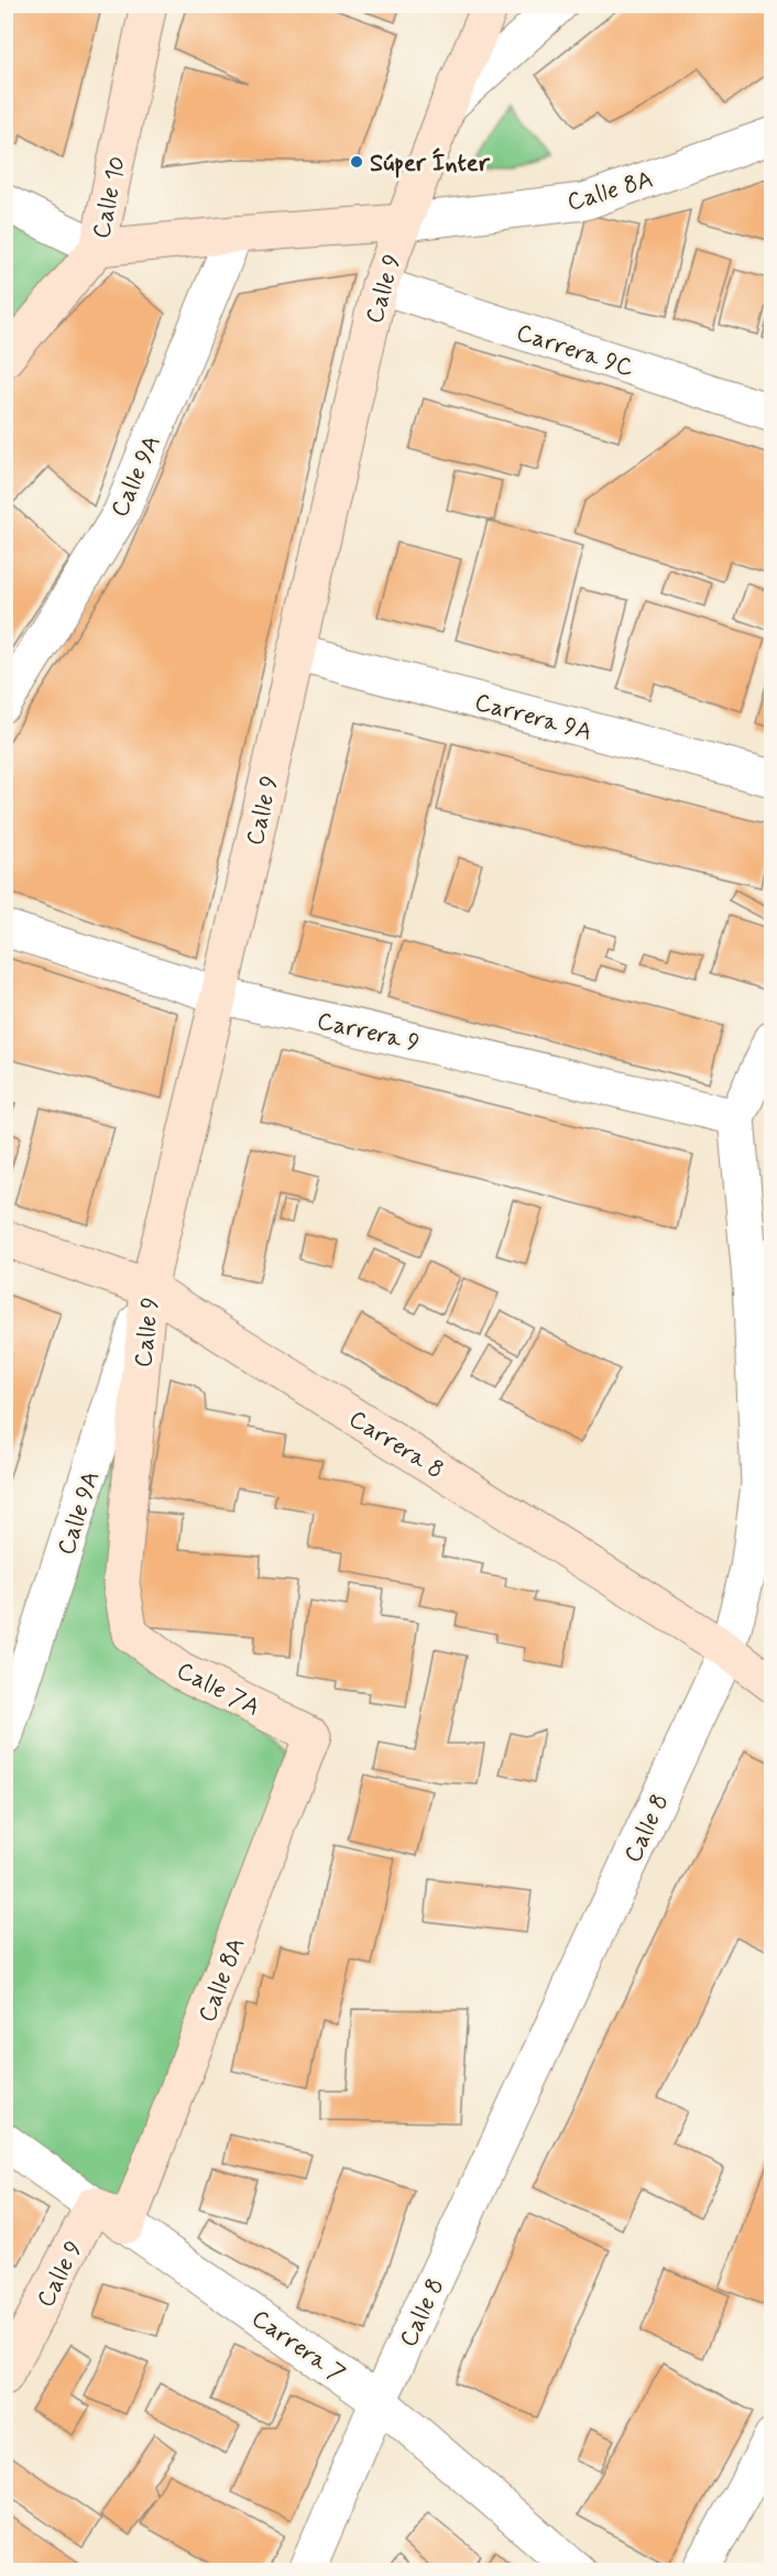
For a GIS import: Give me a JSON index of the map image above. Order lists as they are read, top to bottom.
{
  "streets": {
    "street": [
      "Calle 8A",
      "Calle 10",
      "Calle 9",
      "Carrera 9C",
      "Calle 9A",
      "Carrera 9A",
      "Carrera 9",
      "Carrera 8",
      "Calle 7A",
      "Calle 8",
      "Carrera 7"
    ]
  },
  "crossings": [
    ["Calle 8A", "Calle 9"],
    ["Calle 8A", "Calle 7A"],
    ["Calle 8A", "Carrera 7"],
    ["Calle 9", "Carrera 9C"],
    ["Calle 9", "Calle 9A"],
    ["Calle 9", "Carrera 9A"],
    ["Calle 9", "Carrera 9"],
    ["Calle 9", "Carrera 8"],
    ["Calle 9", "Calle 7A"],
    ["Calle 9", "Carrera 7"],
    ["Calle 9A", "Carrera 8"],
    ["Carrera 9", "Calle 8"],
    ["Carrera 8", "Calle 8"],
    ["Calle 8", "Carrera 7"]
  ],
  "places": ["Súper Ínter"]
}
